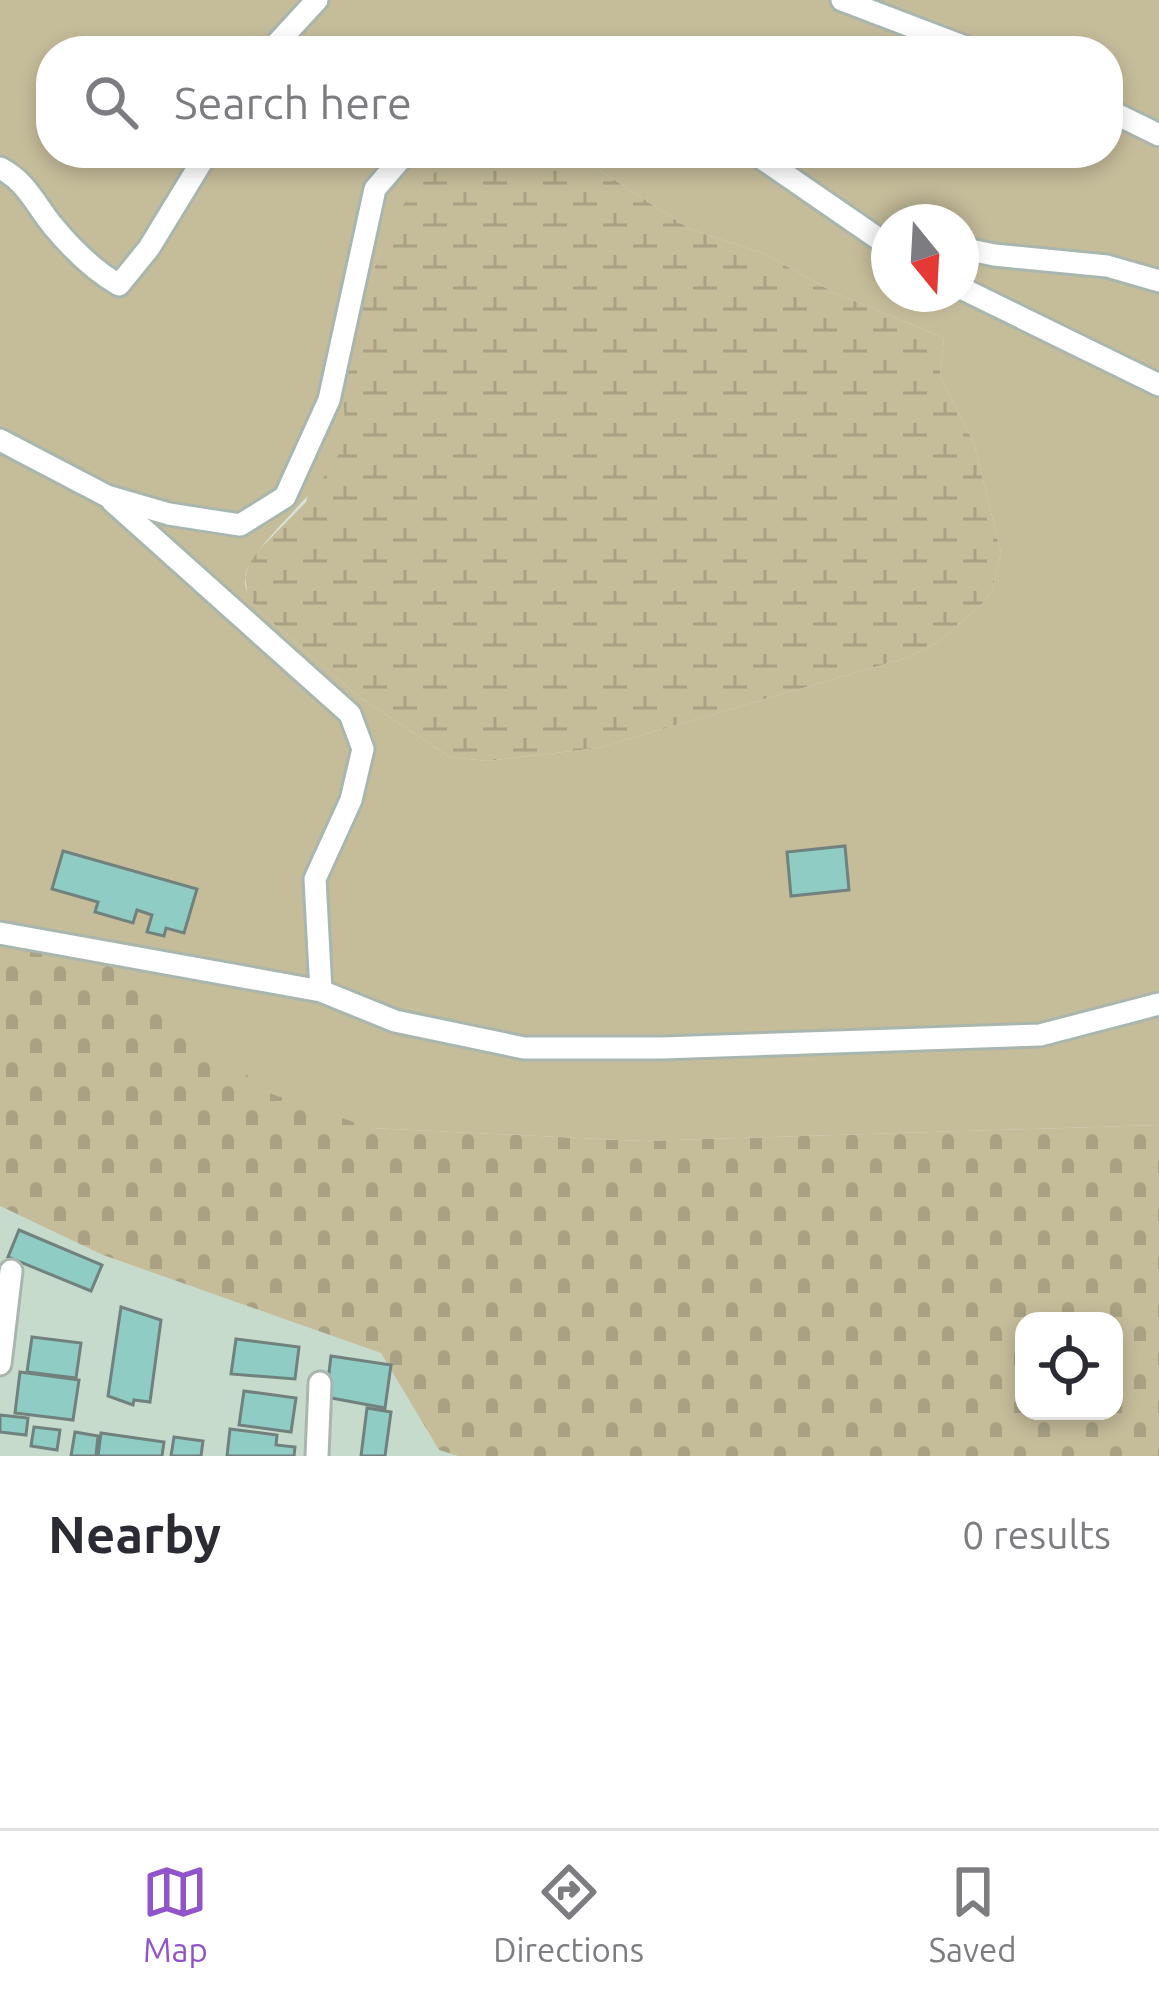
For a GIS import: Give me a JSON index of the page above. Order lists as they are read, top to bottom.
{
  "north": "bottom",
  "page": {
    "search": "Search here",
    "heading": ["Nearby", "0 results"],
    "nav": ["Map", "Directions", "Saved"]
  }
}
